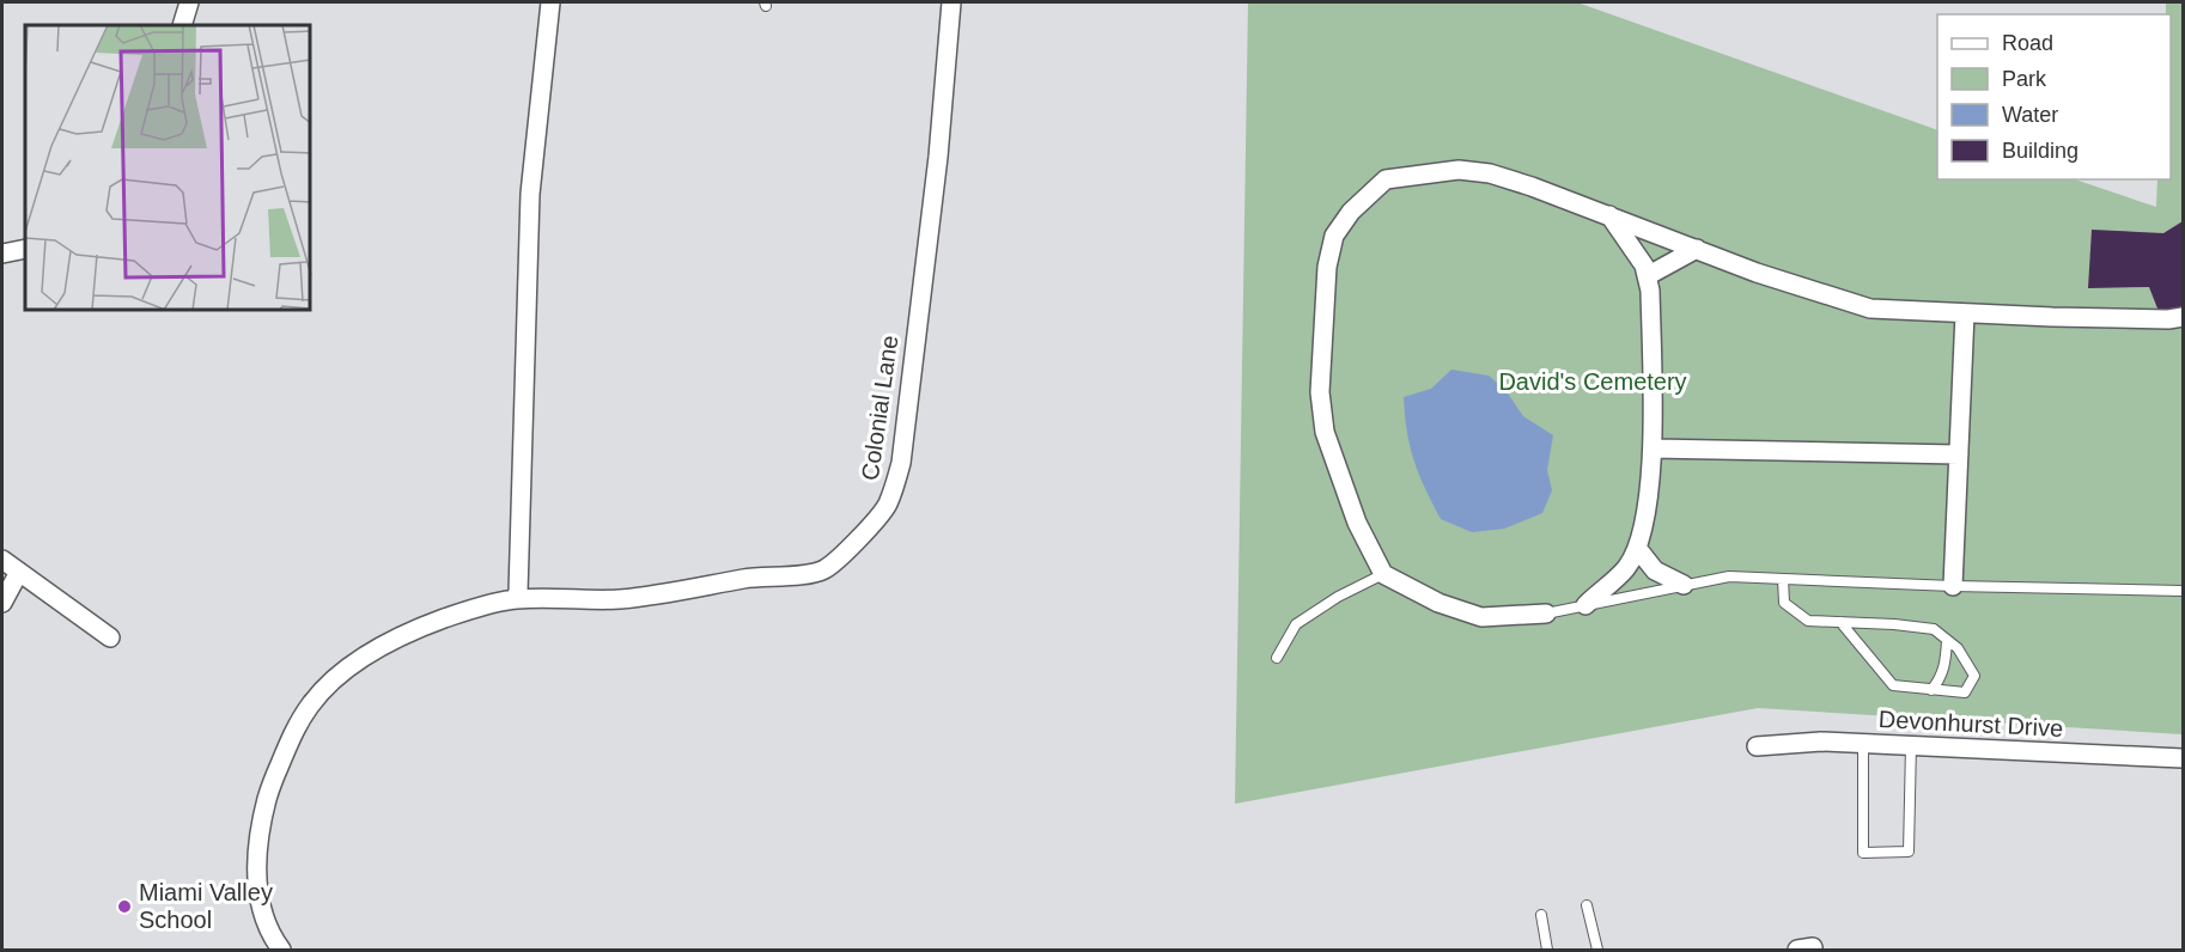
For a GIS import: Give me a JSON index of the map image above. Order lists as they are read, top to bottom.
{
  "streets": {
    "street": ["Colonial Lane", "Devonhurst Drive"]
  },
  "parks": ["David's Cemetery"],
  "places": ["Miami Valley School"],
  "legend": [
    "Road",
    "Park",
    "Water",
    "Building"
  ]
}
